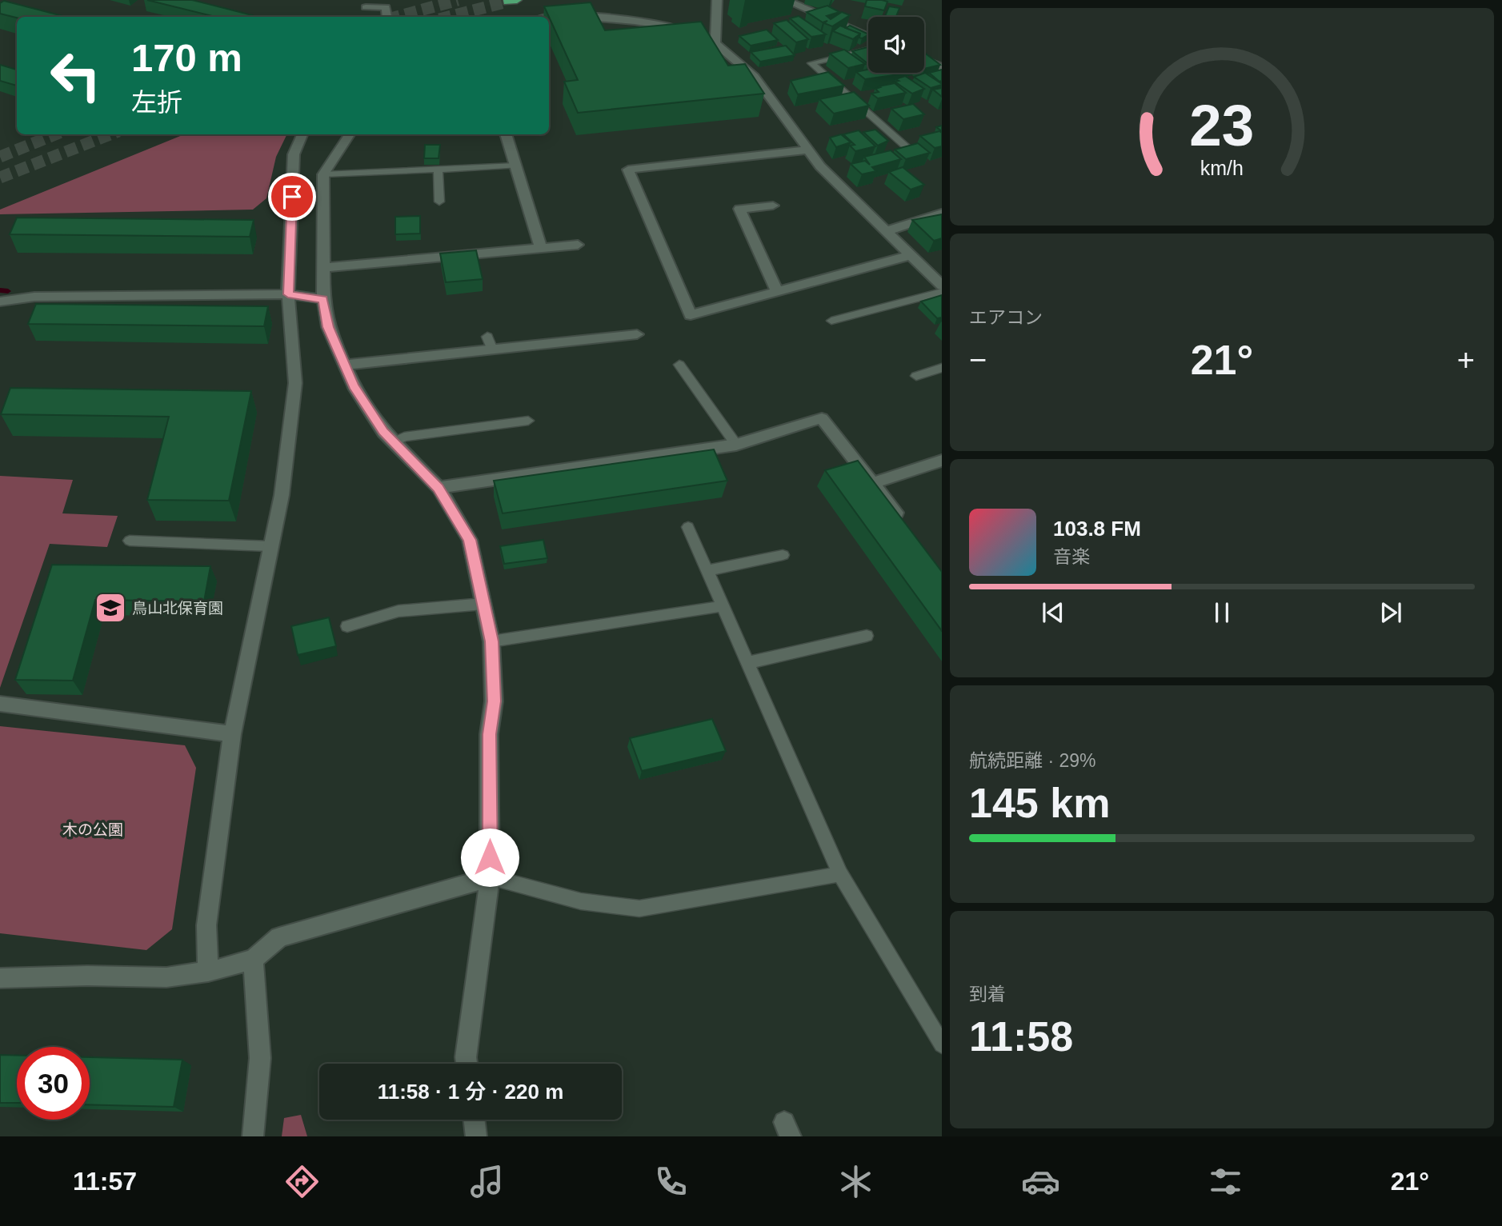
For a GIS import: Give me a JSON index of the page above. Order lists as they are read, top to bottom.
{
  "parks": ["木の公園"],
  "places": {
    "school or university": ["鳥山北保育園"]
  },
  "page": {
    "turn": ["170 m", "左折"],
    "tile": [
      "エアコン",
      ["航続距離 · 29%", "145 km"],
      ["到着", "11:58"]
    ],
    "heat": ["−", "21°", "+"],
    "song": ["103.8 FM", "音楽"],
    "limit": "30",
    "trip": "11:58 · 1 分 · 220 m",
    "tabs": ["11:57", "21°"],
    "gauge": ["23", "km/h"]
  }
}
